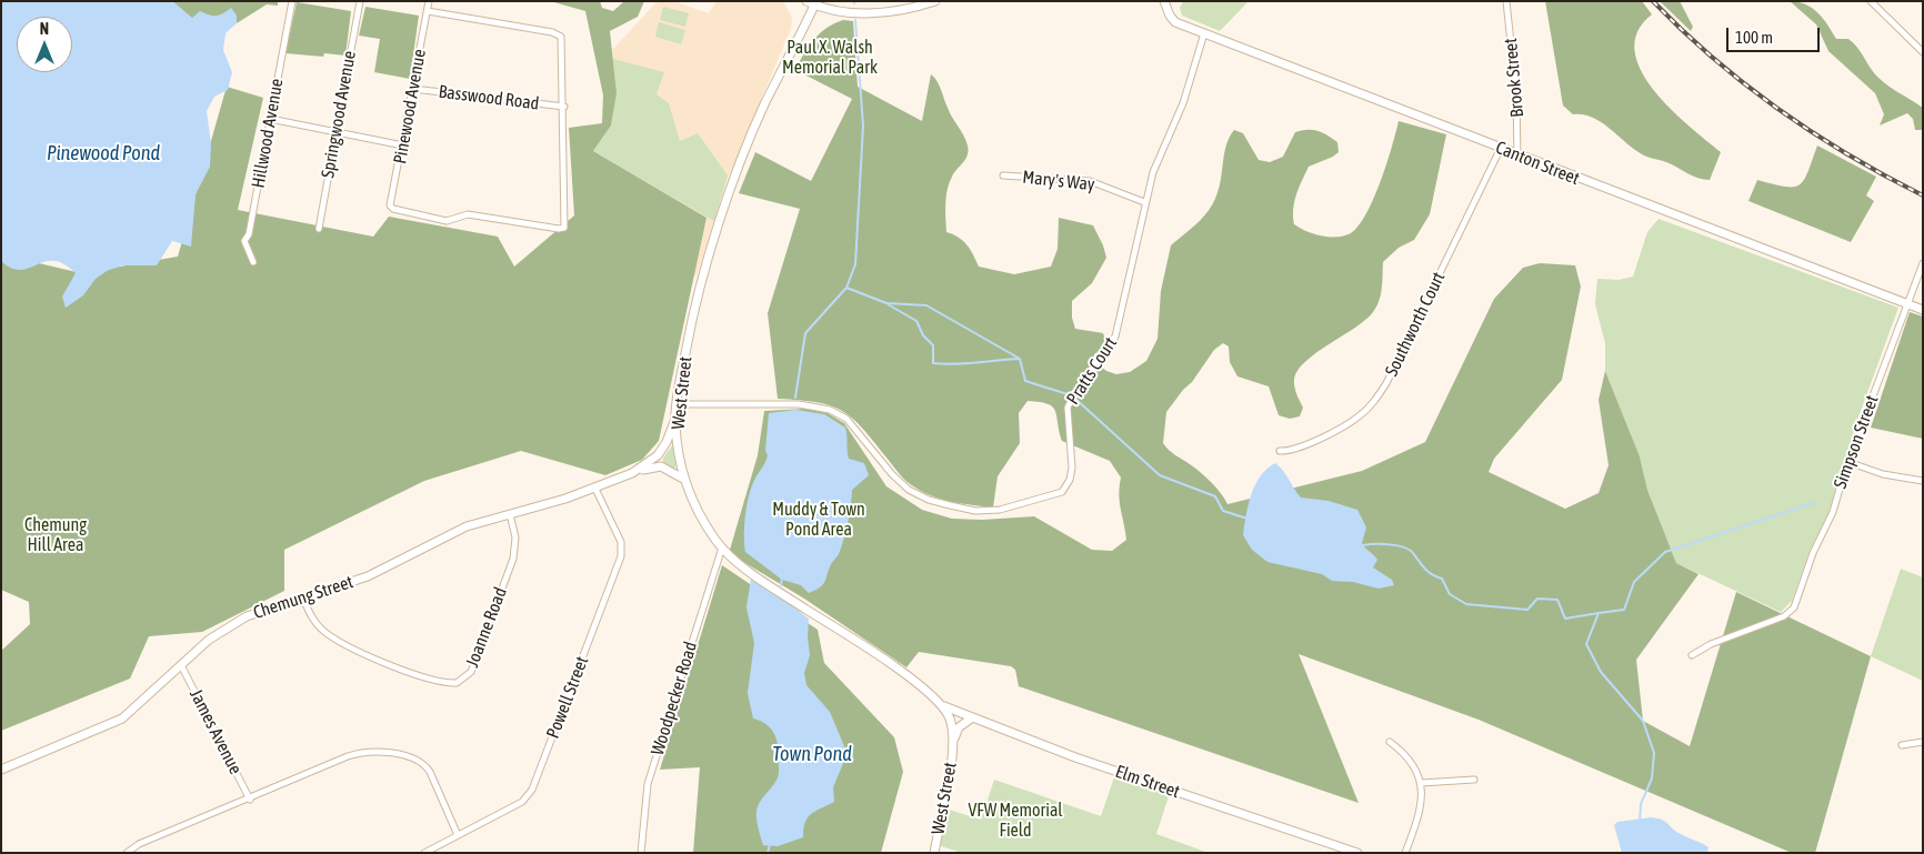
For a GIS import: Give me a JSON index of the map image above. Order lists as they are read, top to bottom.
{
  "streets": {
    "street": [
      "Brook Street",
      "Basswood Road",
      "Pinewood Avenue",
      "Springwood Avenue",
      "Hillwood Avenue",
      "Canton Street",
      "Mary's Way",
      "Southworth Court",
      "Pratts Court",
      "West Street",
      "Simpson Street",
      "Chemung Street",
      "Joanne Road",
      "Powell Street",
      "Woodpecker Road",
      "James Avenue",
      "Elm Street"
    ]
  },
  "crossings": [
    ["Brook Street", "Canton Street"],
    ["Basswood Road", "Pinewood Avenue"],
    ["Canton Street", "Southworth Court"],
    ["Canton Street", "Pratts Court"],
    ["Canton Street", "Simpson Street"],
    ["Mary's Way", "Pratts Court"],
    ["Pratts Court", "West Street"],
    ["West Street", "Chemung Street"],
    ["West Street", "Woodpecker Road"],
    ["West Street", "Elm Street"],
    ["Chemung Street", "Joanne Road"],
    ["Chemung Street", "Powell Street"],
    ["Chemung Street", "James Avenue"]
  ],
  "water": ["Pinewood Pond", "Town Pond"],
  "parks": [
    "Paul X. Walsh Memorial Park",
    "Muddy & Town Pond Area",
    "Chemung Hill Area",
    "VFW Memorial Field"
  ],
  "scale_bar": "100 m",
  "north": "top"
}
